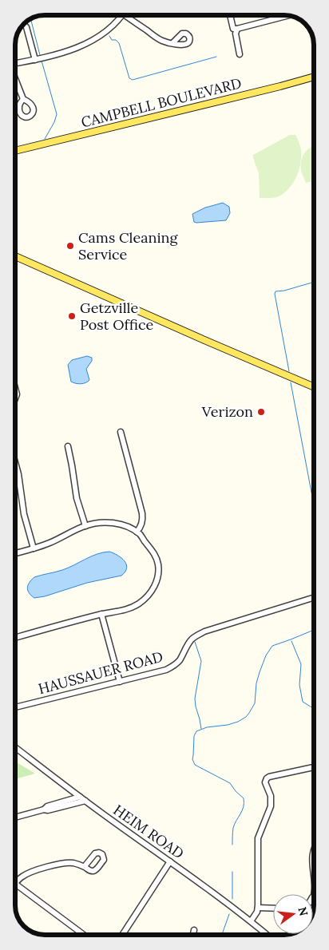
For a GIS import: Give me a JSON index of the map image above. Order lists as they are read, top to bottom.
{
  "streets": {
    "main road": ["CAMPBELL BOULEVARD"],
    "street": ["HAUSSAUER ROAD", "HEIM ROAD"]
  },
  "places": ["Cams Cleaning Service", "Getzville Post Office", "Verizon"],
  "north": "right"
}
